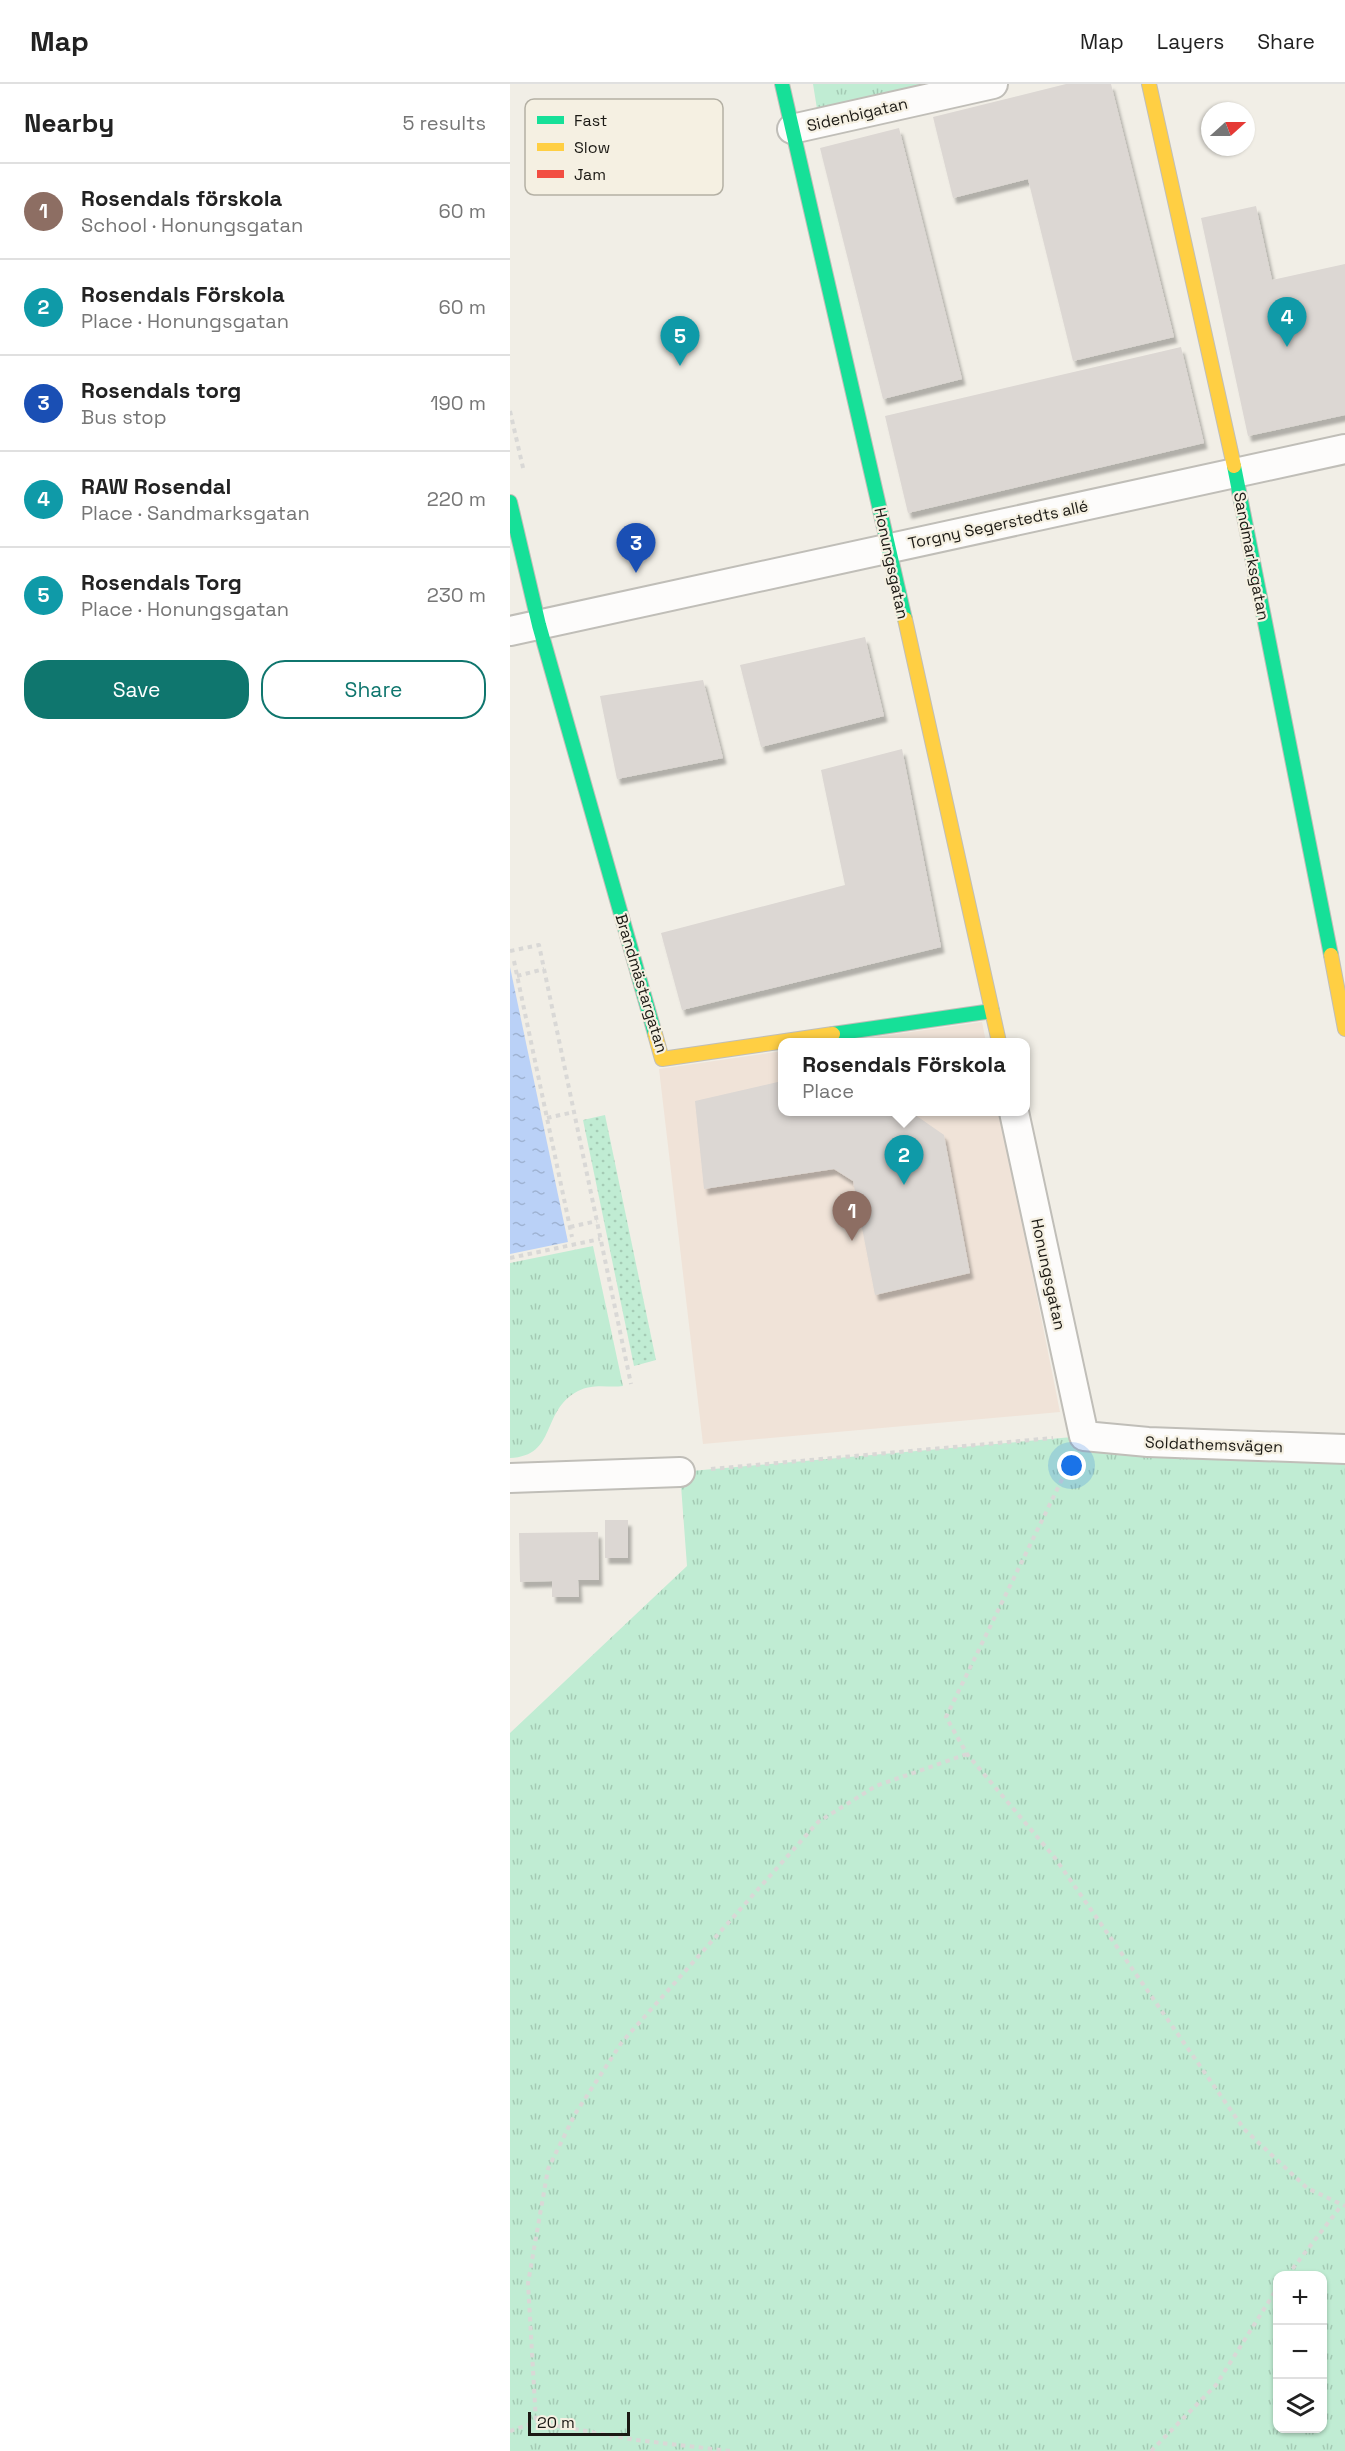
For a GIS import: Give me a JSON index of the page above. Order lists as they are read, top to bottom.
{
  "streets": {
    "street": [
      "Sidenbigatan",
      "Torgny Segerstedts allé",
      "Sandmarksgatan",
      "Honungsgatan",
      "Brandmästargatan",
      "Soldathemsvägen"
    ]
  },
  "crossings": [
    ["Sidenbigatan", "Honungsgatan"],
    ["Torgny Segerstedts allé", "Sandmarksgatan"],
    ["Torgny Segerstedts allé", "Honungsgatan"],
    ["Torgny Segerstedts allé", "Brandmästargatan"],
    ["Honungsgatan", "Brandmästargatan"],
    ["Honungsgatan", "Soldathemsvägen"]
  ],
  "legend": ["Fast", "Slow", "Jam"],
  "scale_bar": "20 m",
  "north": "right",
  "page": {
    "header": "Map",
    "nav": ["Map", "Layers", "Share"],
    "heading": ["Nearby", "5 results"],
    "list": [
      {
        "mark": "1",
        "name": "Rosendals förskola",
        "note": "School · Honungsgatan",
        "value": "60 m"
      },
      {
        "mark": "2",
        "name": "Rosendals Förskola",
        "note": "Place · Honungsgatan",
        "value": "60 m"
      },
      {
        "mark": "3",
        "name": "Rosendals torg",
        "note": "Bus stop",
        "value": "190 m"
      },
      {
        "mark": "4",
        "name": "RAW Rosendal",
        "note": "Place · Sandmarksgatan",
        "value": "220 m"
      },
      {
        "mark": "5",
        "name": "Rosendals Torg",
        "note": "Place · Honungsgatan",
        "value": "230 m"
      }
    ],
    "pins": [
      "4",
      "5",
      "3",
      "2",
      "1"
    ],
    "buttons": ["Save", "Share"],
    "popup": ["Rosendals Förskola", "Place"],
    "map_buttons": ["+", "−"],
    "scale": "20 m"
  }
}
